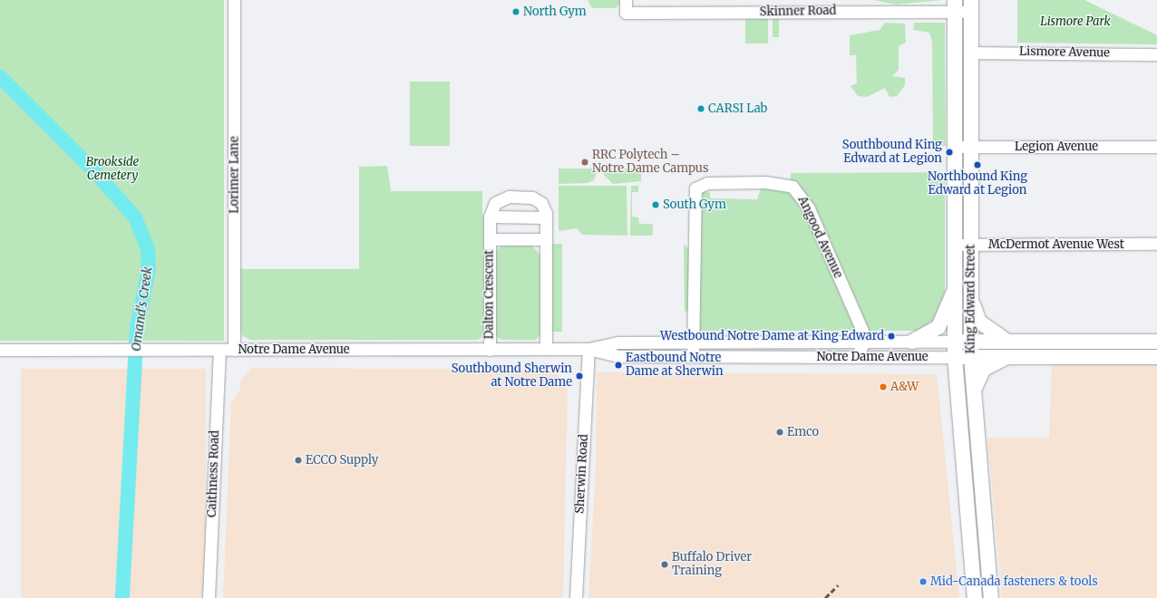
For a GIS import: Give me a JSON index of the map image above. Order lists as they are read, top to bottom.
{
  "streets": {
    "main road": ["King Edward Street", "Notre Dame Avenue"],
    "street": [
      "Skinner Road",
      "Lismore Avenue",
      "Legion Avenue",
      "Lorimer Lane",
      "Angood Avenue",
      "McDermot Avenue West",
      "Dalton Crescent",
      "Caithness Road",
      "Sherwin Road"
    ]
  },
  "crossings": [
    ["Skinner Road", "King Edward Street"],
    ["Lismore Avenue", "King Edward Street"],
    ["Legion Avenue", "King Edward Street"],
    ["Lorimer Lane", "Notre Dame Avenue"],
    ["Angood Avenue", "Notre Dame Avenue"],
    ["McDermot Avenue West", "King Edward Street"],
    ["Dalton Crescent", "Notre Dame Avenue"],
    ["King Edward Street", "Notre Dame Avenue"],
    ["Notre Dame Avenue", "Caithness Road"],
    ["Notre Dame Avenue", "Sherwin Road"]
  ],
  "water": ["Omand's Creek"],
  "parks": ["Lismore Park", "Brookside Cemetery"],
  "places": [
    "North Gym",
    "CARSI Lab",
    "Southbound King Edward at Legion",
    "RRC Polytech – Notre Dame Campus",
    "Northbound King Edward at Legion",
    "South Gym",
    "Westbound Notre Dame at King Edward",
    "Eastbound Notre Dame at Sherwin",
    "Southbound Sherwin at Notre Dame",
    "A&W",
    "Emco",
    "ECCO Supply",
    "Buffalo Driver Training",
    "Mid-Canada fasteners & tools"
  ]
}
